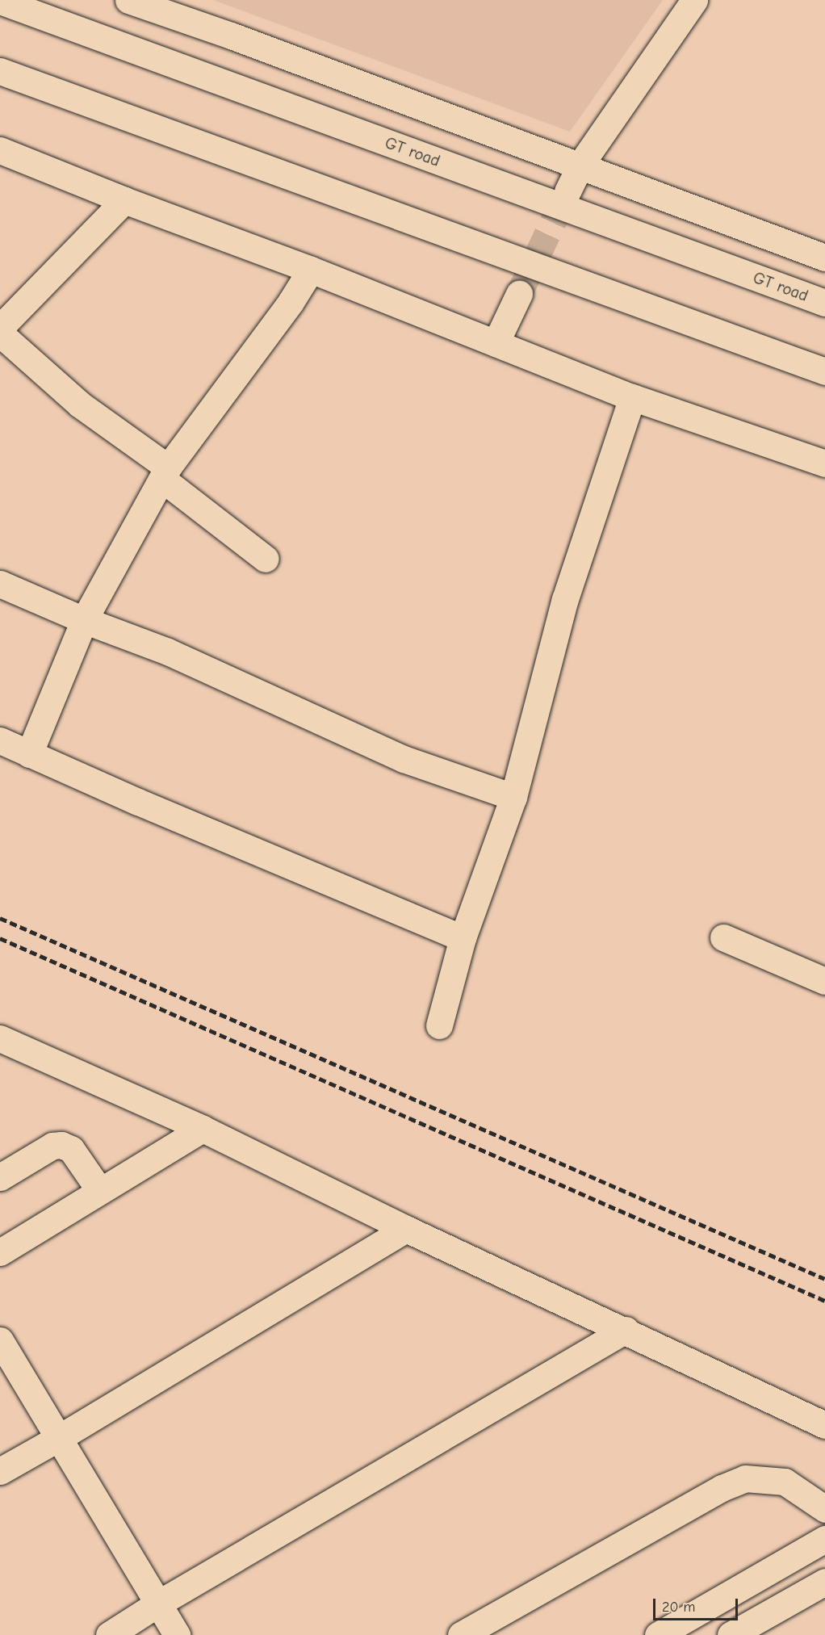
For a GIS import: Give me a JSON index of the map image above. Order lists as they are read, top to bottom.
{
  "streets": {
    "main road": ["GT road"]
  },
  "scale_bar": "20 m"
}
